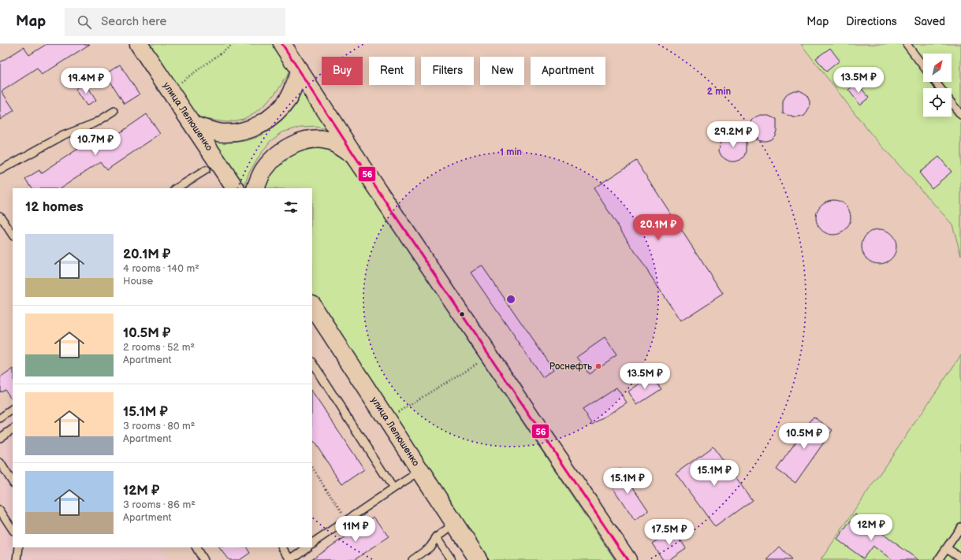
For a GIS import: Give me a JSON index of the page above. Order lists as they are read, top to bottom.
{
  "streets": {
    "street": ["улица Лелюшенко"]
  },
  "places": ["Роснефть"],
  "lines": ["transit line 56"],
  "north": "top right",
  "page": {
    "header": "Map",
    "search": "Search here",
    "nav": ["Map", "Directions", "Saved"],
    "chip": [
      "Buy",
      "Rent",
      "Filters",
      "New",
      "Apartment"
    ],
    "price": [
      "13.5M ₽",
      "19.4M ₽",
      "29.2M ₽",
      "10.7M ₽",
      "20.1M ₽",
      "13.5M ₽",
      "10.5M ₽",
      "15.1M ₽",
      "15.1M ₽",
      "12M ₽",
      "11M ₽",
      "17.5M ₽"
    ],
    "heading": "12 homes",
    "list": [
      {
        "name": "20.1M ₽",
        "note": "4 rooms · 140 m² · House"
      },
      {
        "name": "10.5M ₽",
        "note": "2 rooms · 52 m² · Apartment"
      },
      {
        "name": "15.1M ₽",
        "note": "3 rooms · 80 m² · Apartment"
      },
      {
        "name": "12M ₽",
        "note": "3 rooms · 86 m² · Apartment"
      }
    ]
  },
  "rings": ["2 min", "1 min"]
}
